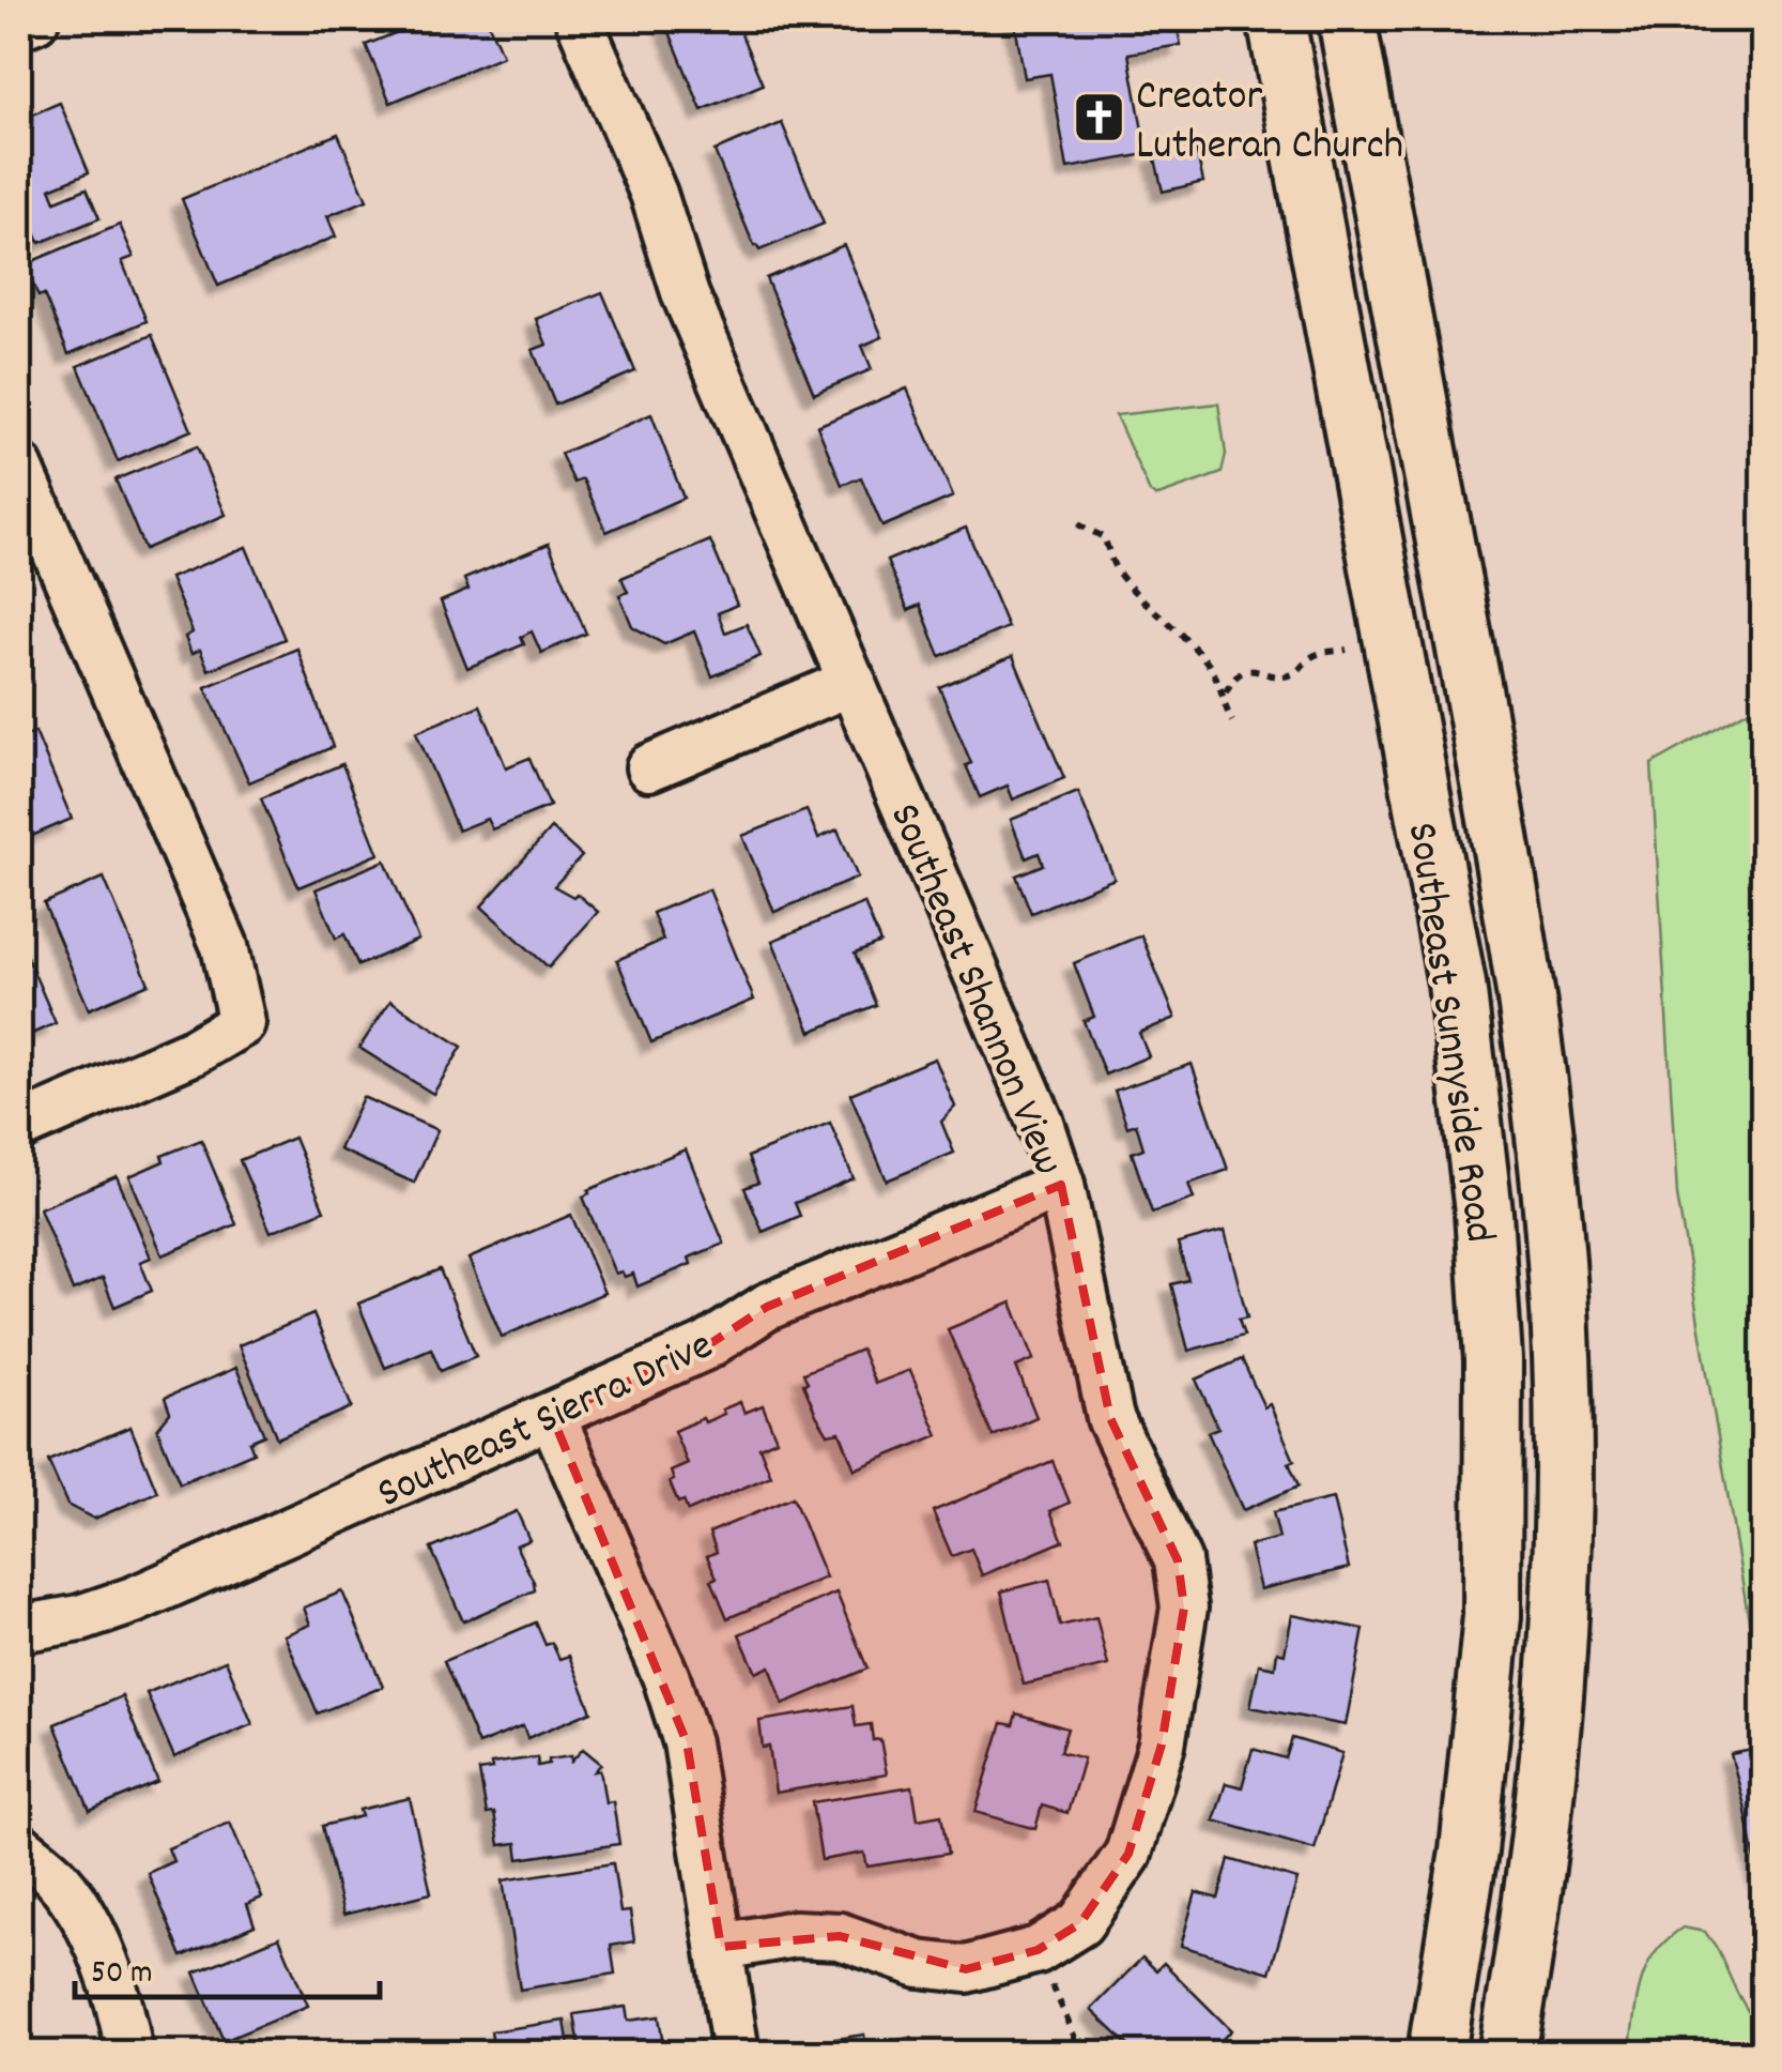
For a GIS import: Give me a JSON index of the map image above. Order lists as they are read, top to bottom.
{
  "streets": {
    "main road": ["Southeast Sunnyside Road"],
    "street": ["Southeast Shannon View", "Southeast Sierra Drive"]
  },
  "crossings": [
    ["Southeast Shannon View", "Southeast Sierra Drive"]
  ],
  "places": {
    "church": ["Creator Lutheran Church"]
  },
  "scale_bar": "50 m"
}
